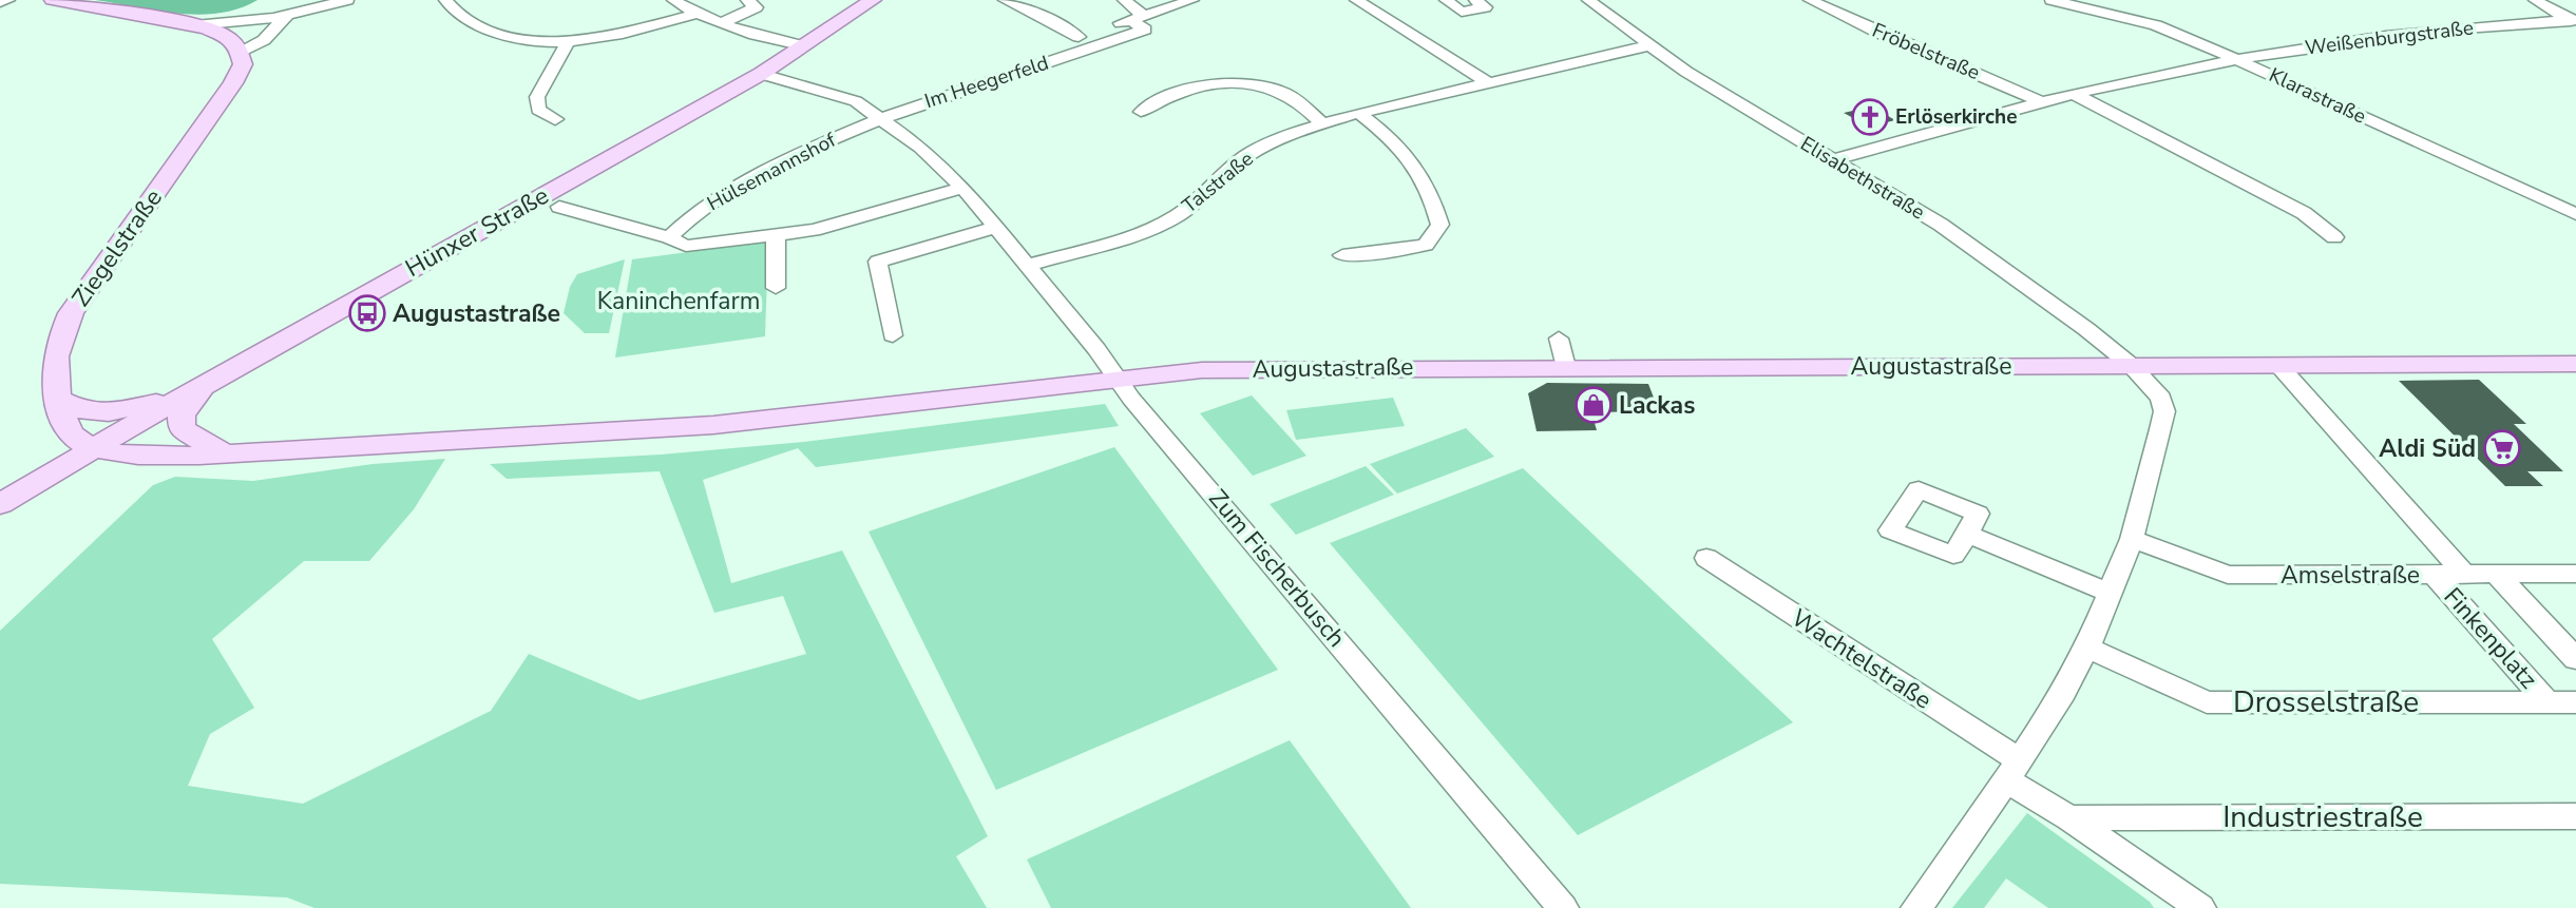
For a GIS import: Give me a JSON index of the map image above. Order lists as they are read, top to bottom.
{
  "streets": {
    "main road": ["Hünxer Straße", "Ziegelstraße", "Augustastraße"],
    "street": [
      "Weißenburgstraße",
      "Fröbelstraße",
      "Im Heegerfeld",
      "Klarastraße",
      "Hülsemannshof",
      "Elisabethstraße",
      "Talstraße",
      "Zum Fischerbusch",
      "Amselstraße",
      "Finkenplatz",
      "Wachtelstraße",
      "Drosselstraße",
      "Industriestraße"
    ]
  },
  "crossings": [
    ["Weißenburgstraße", "Fröbelstraße"],
    ["Weißenburgstraße", "Klarastraße"],
    ["Weißenburgstraße", "Elisabethstraße"],
    ["Im Heegerfeld", "Hülsemannshof"],
    ["Im Heegerfeld", "Zum Fischerbusch"],
    ["Hülsemannshof", "Zum Fischerbusch"],
    ["Elisabethstraße", "Talstraße"],
    ["Elisabethstraße", "Augustastraße"],
    ["Talstraße", "Zum Fischerbusch"],
    ["Hünxer Straße", "Ziegelstraße"],
    ["Hünxer Straße", "Augustastraße"],
    ["Hünxer Straße", "Zum Fischerbusch"],
    ["Ziegelstraße", "Augustastraße"],
    ["Augustastraße", "Zum Fischerbusch"],
    ["Amselstraße", "Finkenplatz"],
    ["Finkenplatz", "Drosselstraße"]
  ],
  "parks": ["Kaninchenfarm"],
  "places": {
    "church": ["Erlöserkirche"],
    "bus stop": ["Augustastraße"],
    "shop": ["Lackas"],
    "supermarket": ["Aldi Süd"]
  }
}
